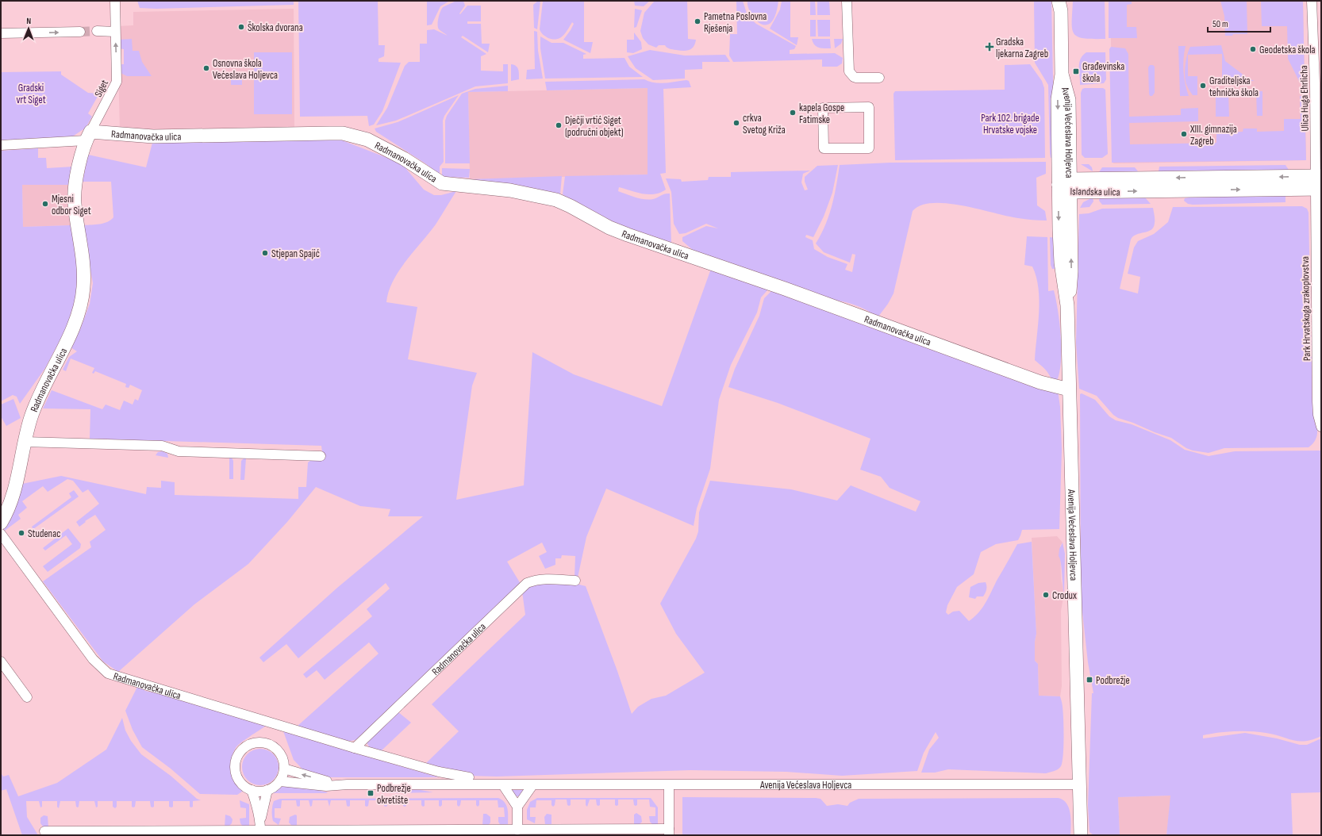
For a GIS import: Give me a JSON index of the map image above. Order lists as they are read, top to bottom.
{
  "streets": {
    "street": [
      "Siget",
      "Ulica Huga Ehrlicha",
      "Avenija Većeslava Holjevca",
      "Radmanovačka ulica",
      "Islandska ulica",
      "Park Hrvatskoga zrakoplovstva"
    ]
  },
  "crossings": [
    ["Siget", "Radmanovačka ulica"],
    ["Ulica Huga Ehrlicha", "Islandska ulica"],
    ["Ulica Huga Ehrlicha", "Park Hrvatskoga zrakoplovstva"],
    ["Avenija Većeslava Holjevca", "Radmanovačka ulica"],
    ["Avenija Većeslava Holjevca", "Islandska ulica"],
    ["Islandska ulica", "Park Hrvatskoga zrakoplovstva"]
  ],
  "one_way": ["Siget"],
  "parks": ["Gradski vrt Siget", "Park 102. brigade Hrvatske vojske"],
  "places": {
    "other": [
      "Pametna Poslovna Rješenja",
      "Školska dvorana",
      "Geodetska škola",
      "Osnovna škola Većeslava Holjevca",
      "Graditeljska tehnička škola",
      "kapela Gospe Fatimske",
      "crkva Svetog Križa",
      "Dječji vrtić Siget (područni objekt)",
      "XIII. gimnazija Zagreb",
      "Mjesni odbor Siget",
      "Stjepan Spajić",
      "Studenac",
      "Crodux"
    ],
    "health": ["Gradska ljekarna Zagreb"],
    "transit": ["Građevinska škola", "Podbrežje", "Podbrežje okretište"]
  },
  "scale_bar": "50 m",
  "north": "top"
}
